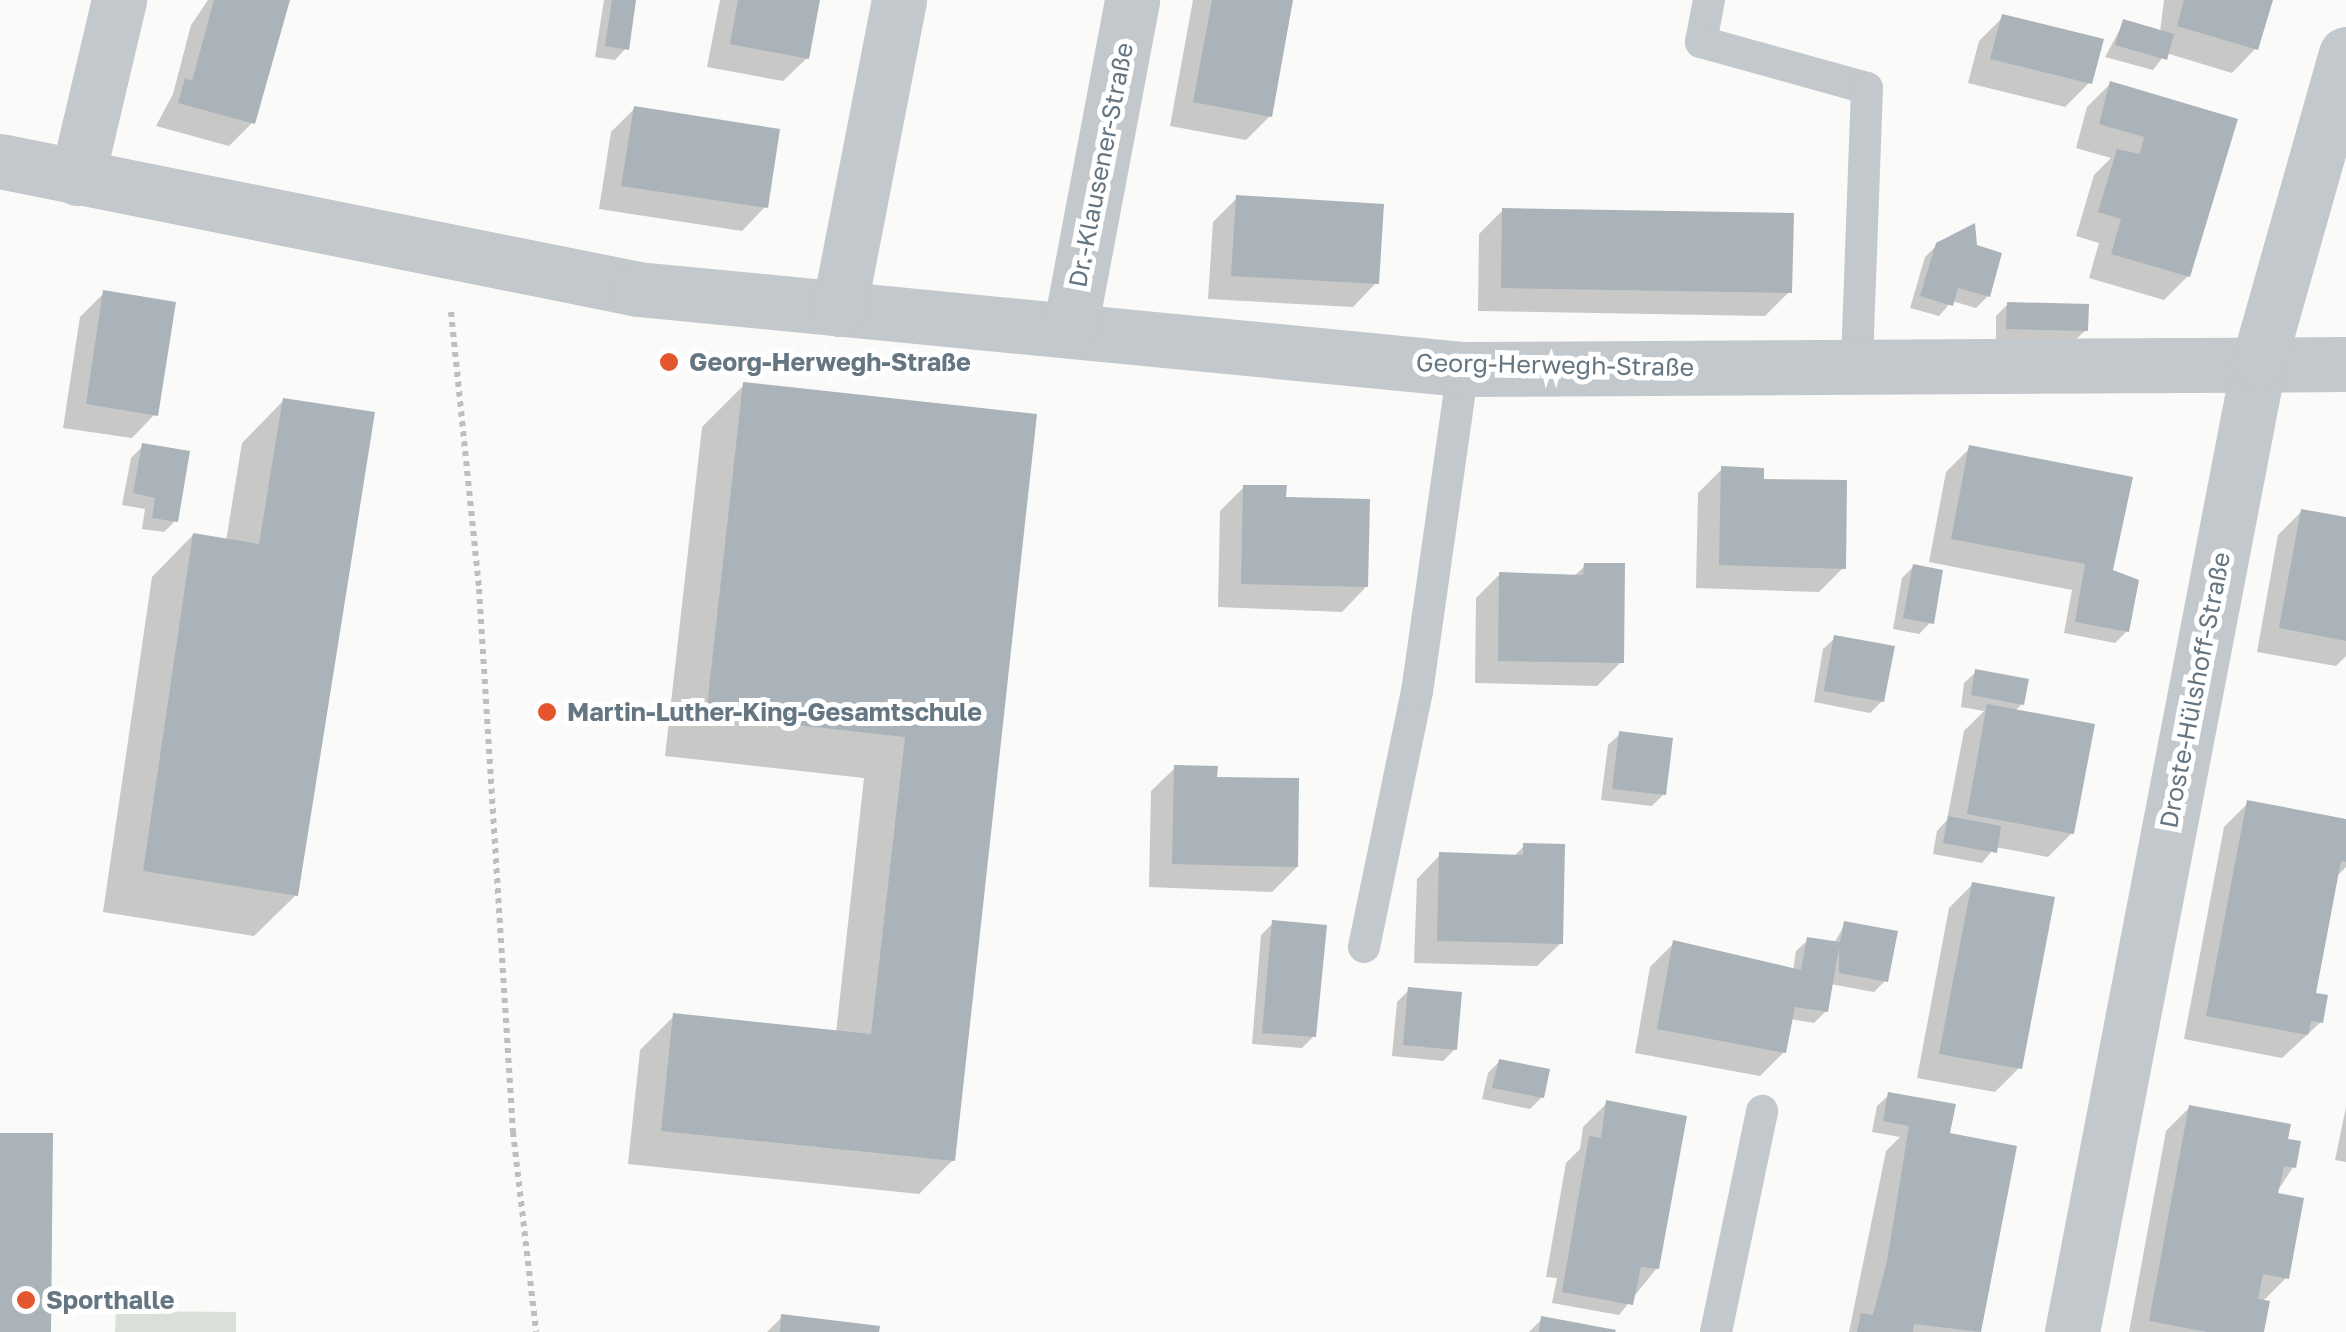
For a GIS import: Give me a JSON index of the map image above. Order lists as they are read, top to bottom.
{
  "streets": {
    "street": ["Dr.-Klausener-Straße", "Georg-Herwegh-Straße", "Droste-Hülshoff-Straße"]
  },
  "crossings": [
    ["Dr.-Klausener-Straße", "Georg-Herwegh-Straße"],
    ["Georg-Herwegh-Straße", "Droste-Hülshoff-Straße"]
  ],
  "places": ["Georg-Herwegh-Straße", "Martin-Luther-King-Gesamtschule", "Sporthalle"]
}
